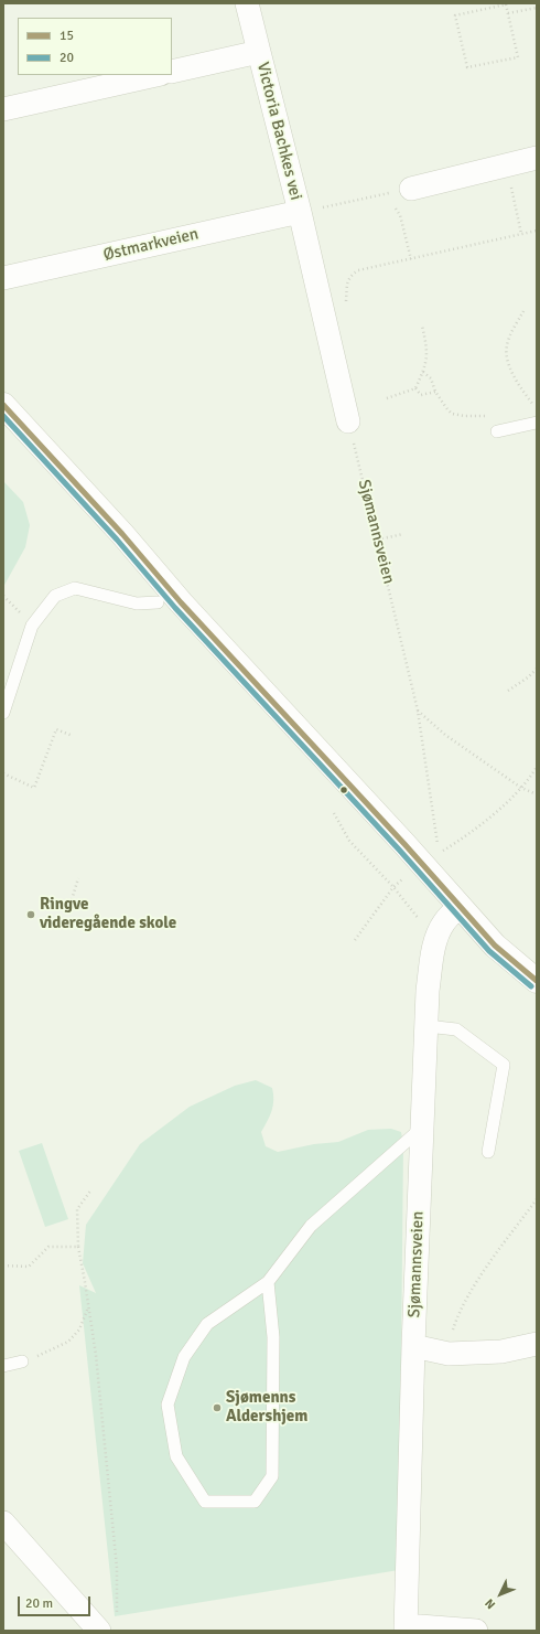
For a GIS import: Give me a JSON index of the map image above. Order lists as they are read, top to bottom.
{
  "streets": {
    "street": ["Victoria Bachkes vei", "Østmarkveien", "Sjømannsveien"]
  },
  "crossings": [
    ["Victoria Bachkes vei", "Østmarkveien"]
  ],
  "places": ["Ringve videregående skole", "Sjømenns Aldershjem"],
  "lines": ["transit line 15", "transit line 20"],
  "legend": ["15", "20"],
  "scale_bar": "20 m",
  "north": "bottom left"
}
